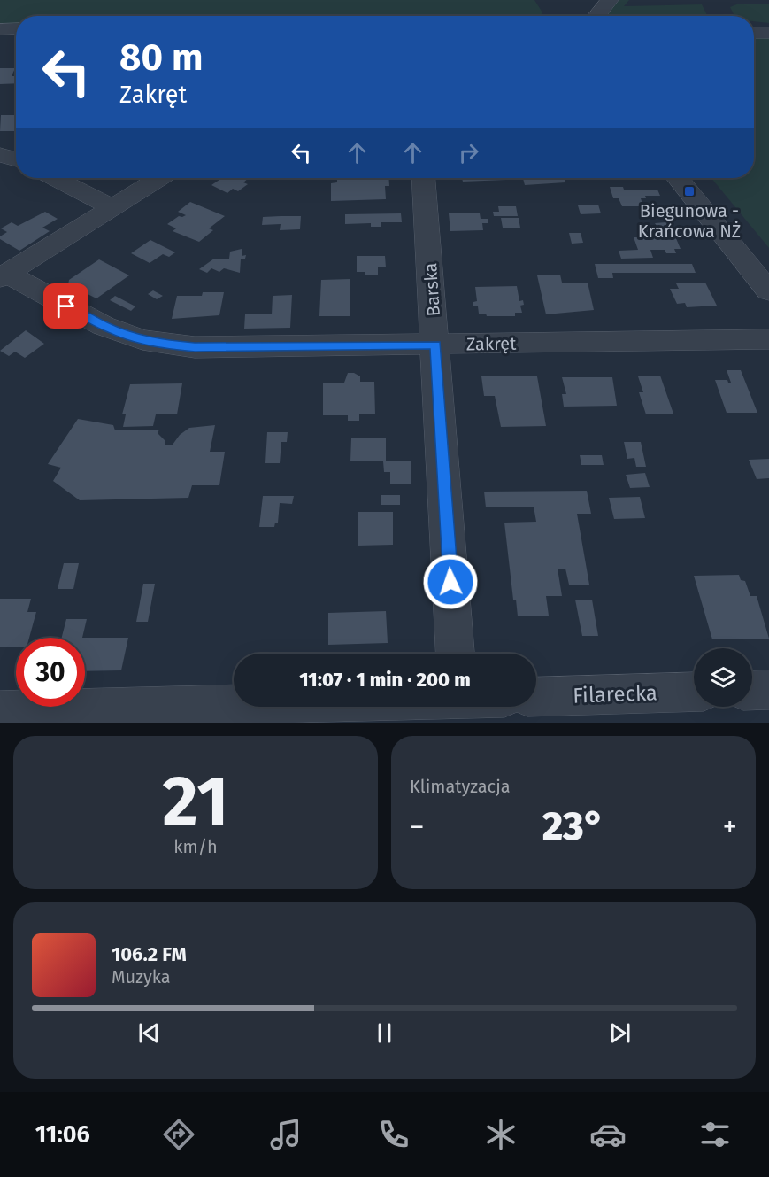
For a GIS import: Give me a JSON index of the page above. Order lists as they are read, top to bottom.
{
  "streets": {
    "street": ["Barska", "Zakręt", "Filarecka"]
  },
  "crossings": [
    ["Barska", "Zakręt"]
  ],
  "places": {
    "transit": ["Biegunowa - Krańcowa NŻ"]
  },
  "page": {
    "turn": ["80 m", "Zakręt"],
    "limit": "30",
    "trip": "11:07 · 1 min · 200 m",
    "tile": [
      ["21", "km/h"],
      "Klimatyzacja"
    ],
    "heat": ["−", "23°", "+"],
    "song": ["106.2 FM", "Muzyka"],
    "tabs": "11:06"
  }
}
